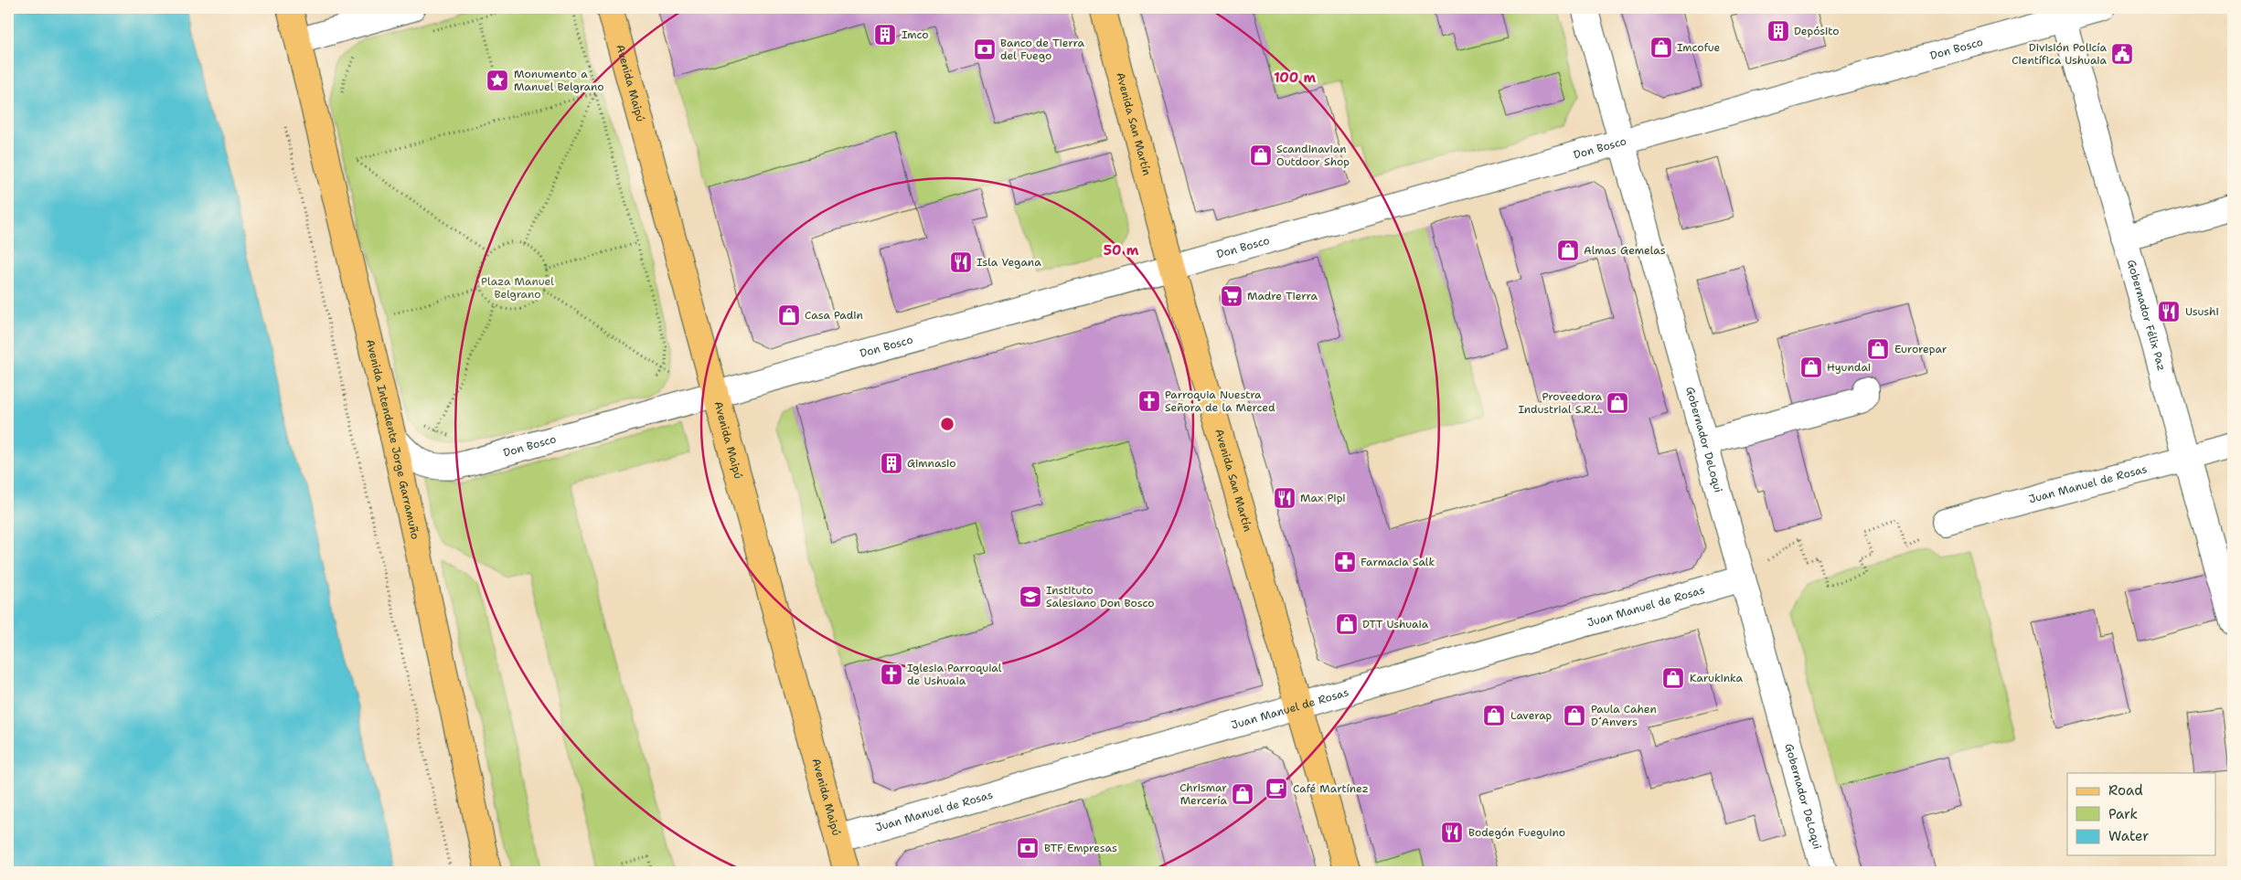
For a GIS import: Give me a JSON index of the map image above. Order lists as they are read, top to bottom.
{
  "streets": {
    "main road": ["Avenida Maipú", "Avenida San Martín", "Avenida Intendente Jorge Garramuño"],
    "street": [
      "Don Bosco",
      "Gobernador Félix Paz",
      "Gobernador DeLoqui",
      "Juan Manuel de Rosas"
    ]
  },
  "crossings": [
    ["Don Bosco", "Avenida Maipú"],
    ["Don Bosco", "Avenida San Martín"],
    ["Don Bosco", "Gobernador Félix Paz"],
    ["Don Bosco", "Avenida Intendente Jorge Garramuño"],
    ["Don Bosco", "Gobernador DeLoqui"],
    ["Avenida Maipú", "Juan Manuel de Rosas"],
    ["Avenida San Martín", "Juan Manuel de Rosas"],
    ["Gobernador Félix Paz", "Juan Manuel de Rosas"],
    ["Gobernador DeLoqui", "Juan Manuel de Rosas"]
  ],
  "parks": ["Plaza Manuel Belgrano"],
  "places": {
    "building": ["Depósito", "Imco", "Gimnasio"],
    "shop": [
      "Imcofue",
      "Scandinavian Outdoor Shop",
      "Almas Gemelas",
      "Casa Padin",
      "Eurorepar",
      "Hyundai",
      "Proveedora Industrial S.R.L.",
      "DTT Ushuaia",
      "Karukinka",
      "Laverap",
      "Paula Cahen D´Anvers",
      "Chrismar Mercería"
    ],
    "bank": ["Banco de Tierra del Fuego", "BTF Empresas"],
    "public building": ["División Policía Científica Ushuaia"],
    "place": ["Monumento a Manuel Belgrano"],
    "restaurant": [
      "Isla Vegana",
      "Usushi",
      "Max Pipi",
      "Bodegón Fueguino"
    ],
    "supermarket": ["Madre Tierra"],
    "church": ["Parroquia Nuestra Señora de la Merced", "Iglesia Parroquial de Ushuaia"],
    "pharmacy": ["Farmacia Salk"],
    "school or university": ["Instituto Salesiano Don Bosco"],
    "cafe": ["Café Martínez"]
  },
  "legend": ["Road", "Park", "Water"],
  "rings": ["100 m", "50 m"]
}
